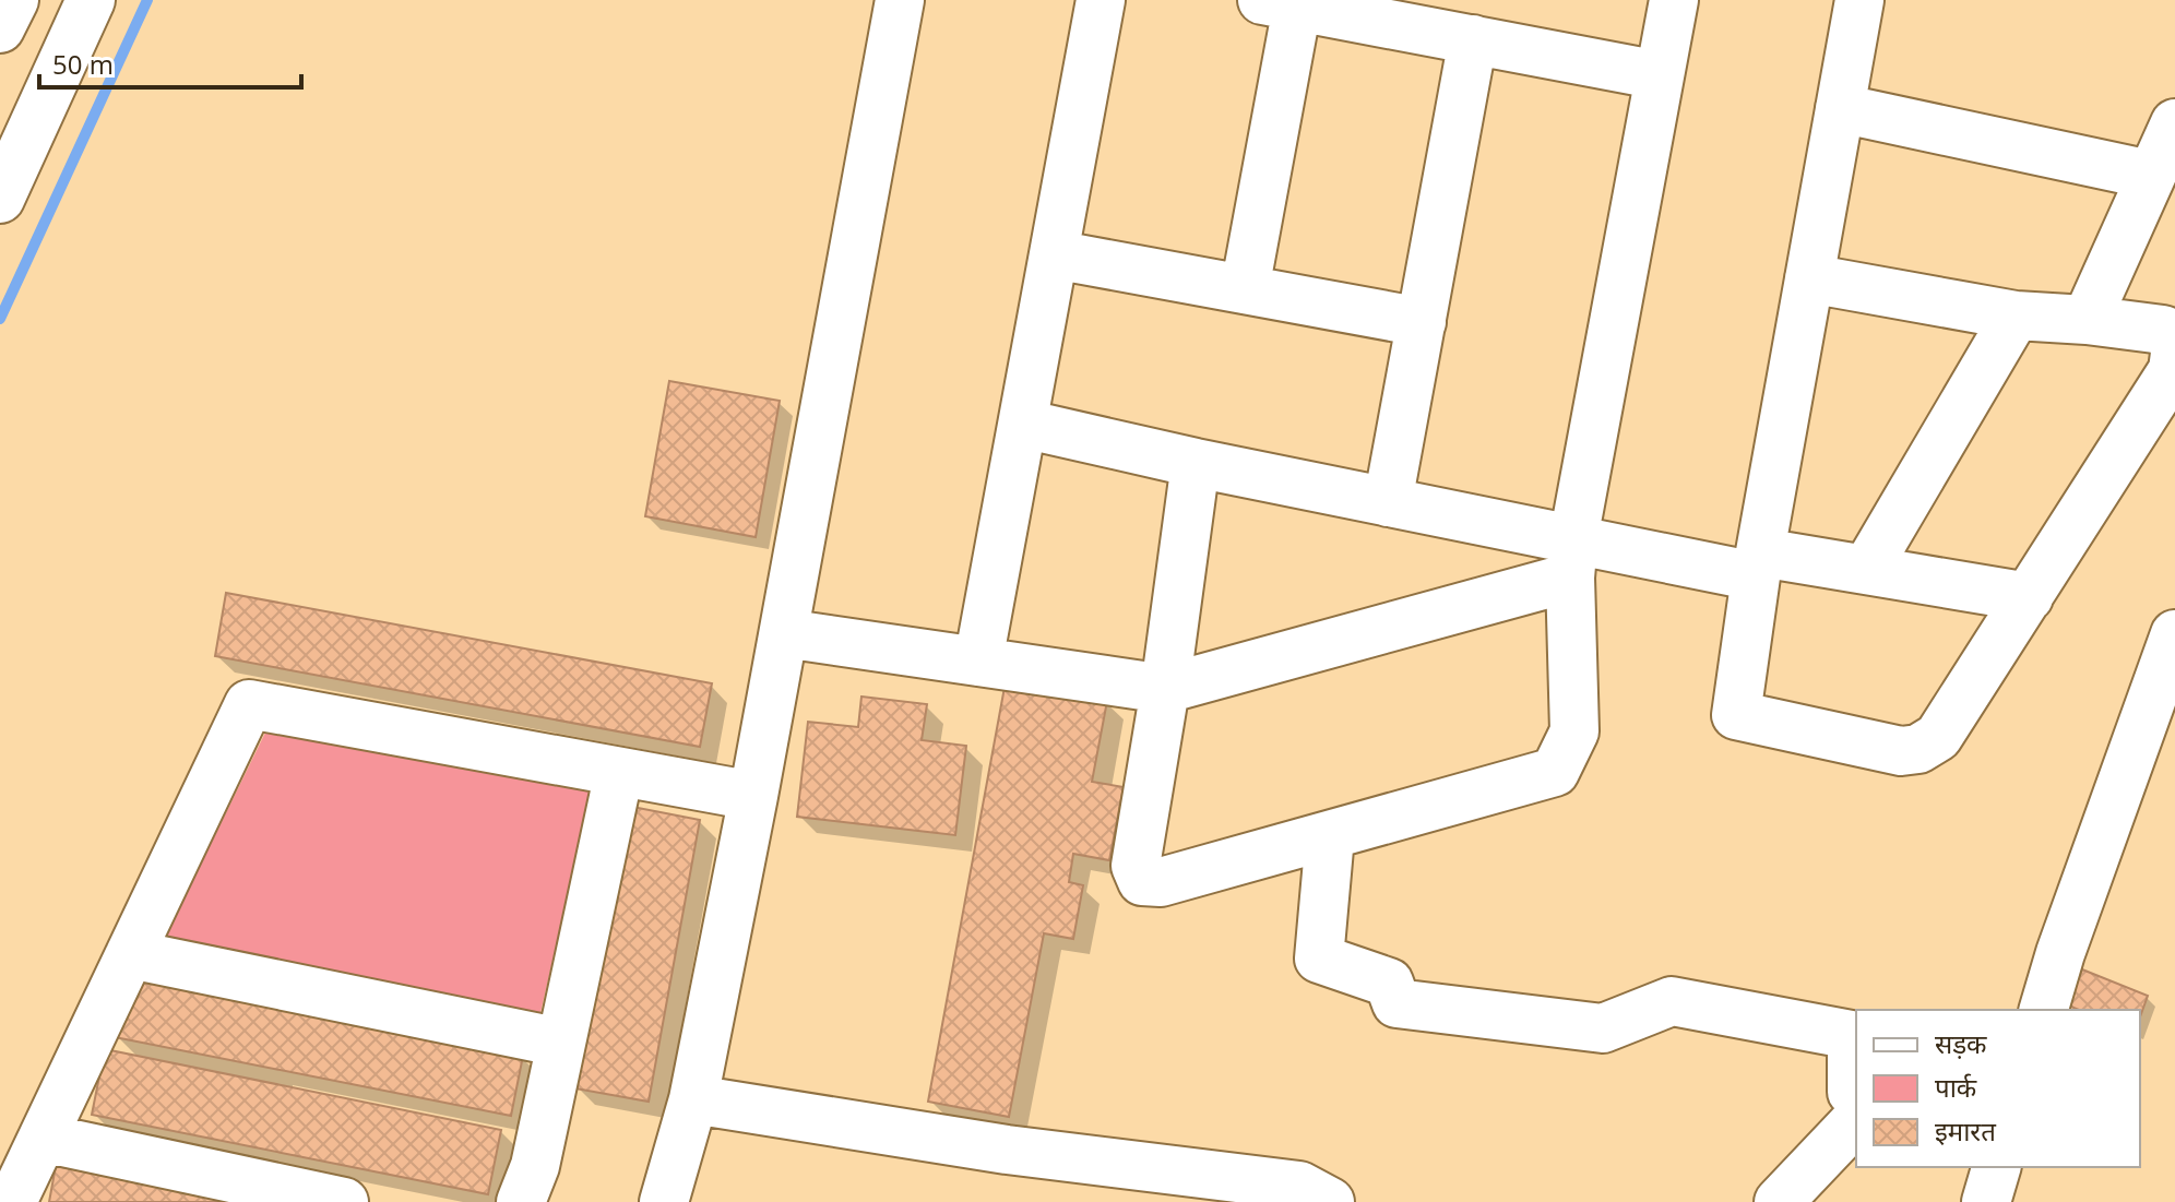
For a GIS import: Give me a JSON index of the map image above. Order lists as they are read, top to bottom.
{
  "legend": ["सड़क", "पार्क", "इमारत"],
  "scale_bar": "50 m"
}
